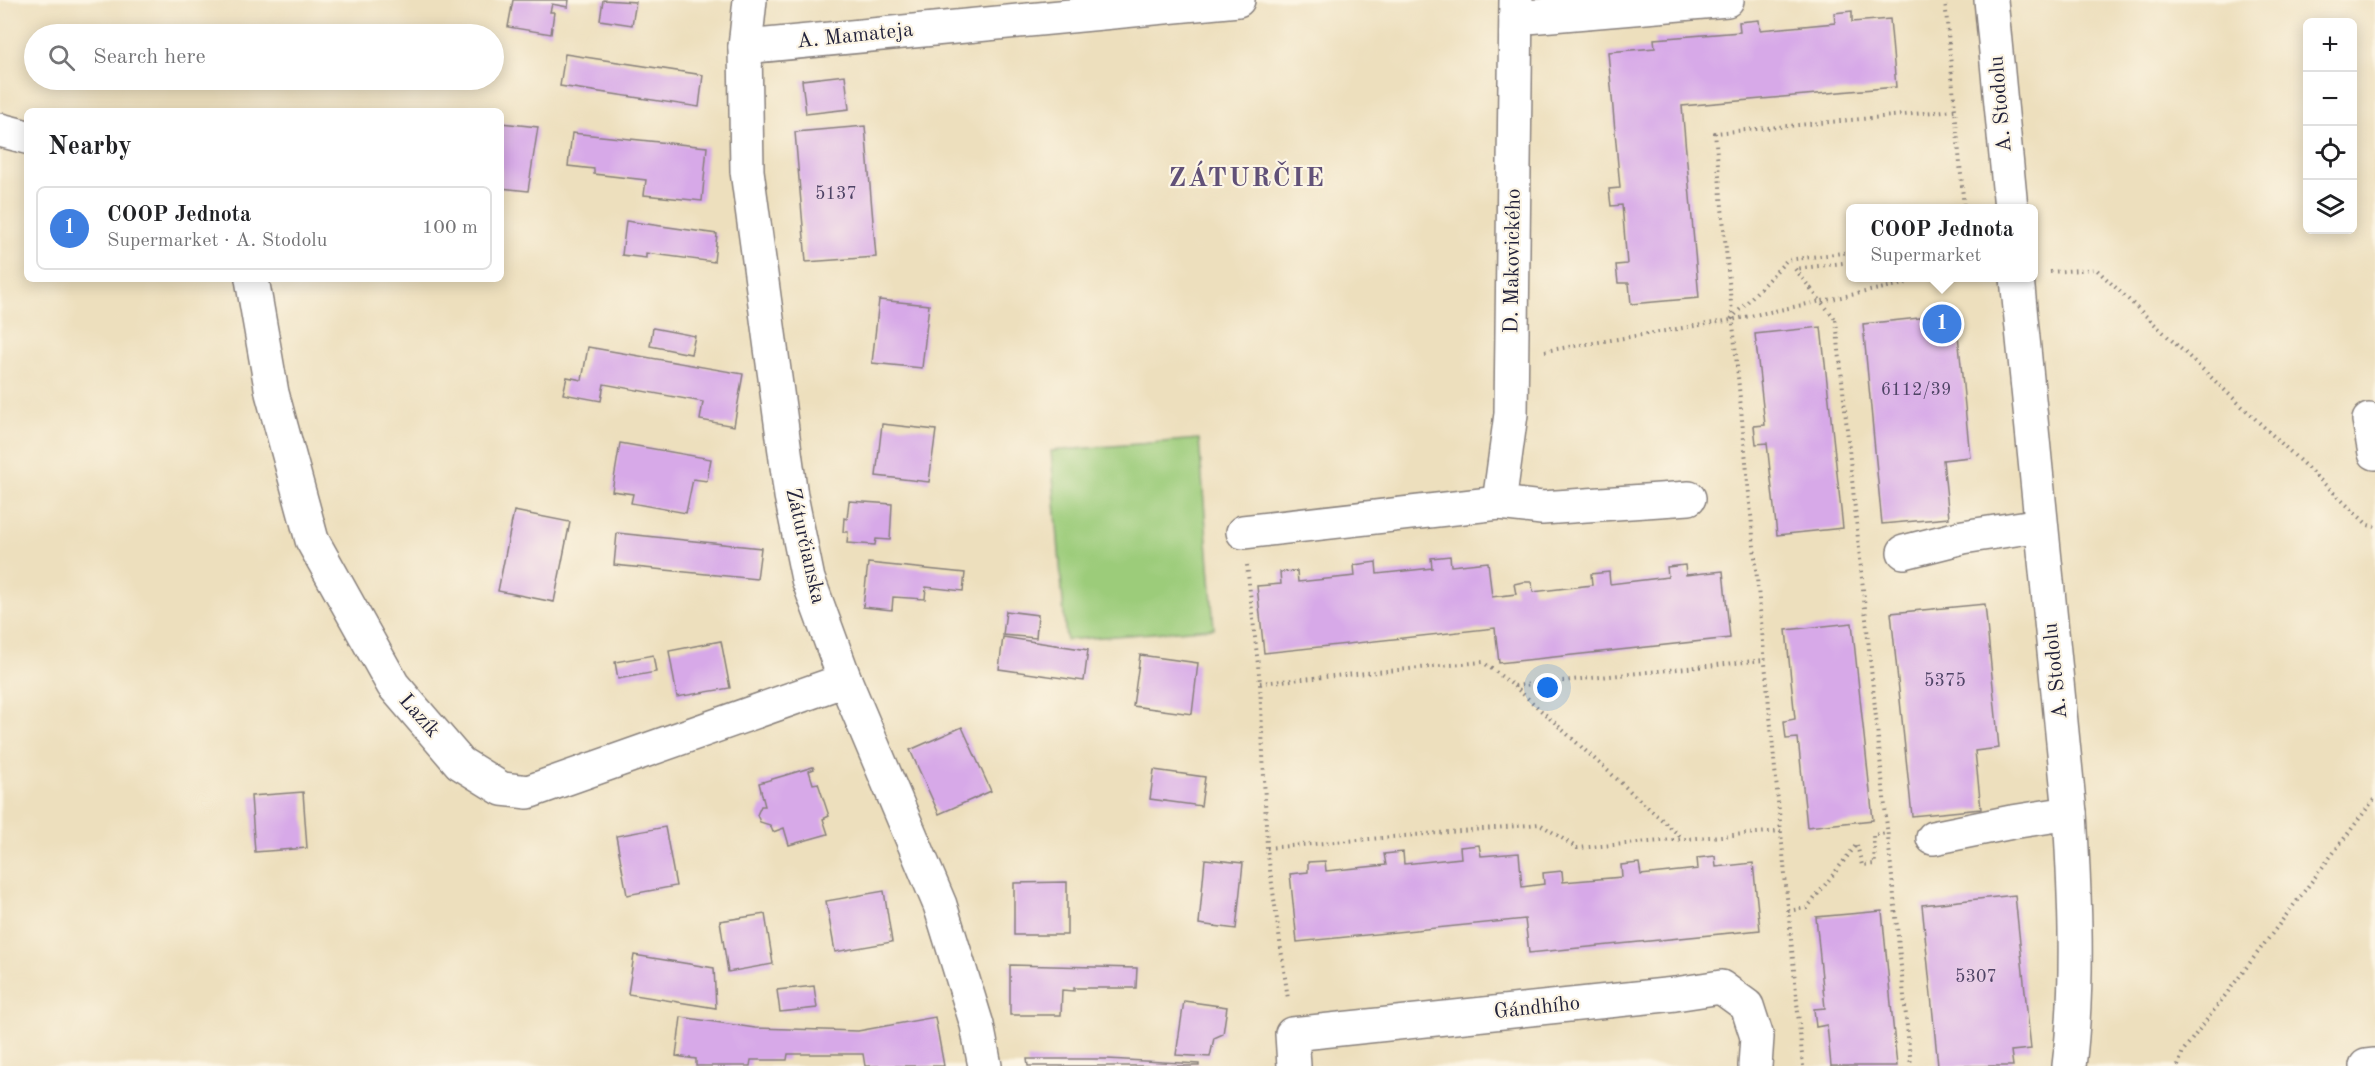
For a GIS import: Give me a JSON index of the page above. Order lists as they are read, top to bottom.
{
  "streets": {
    "street": [
      "A. Mamateja",
      "A. Stodolu",
      "D. Makovického",
      "Záturčianska",
      "Lazík",
      "Gándhího"
    ]
  },
  "crossings": [
    ["A. Mamateja", "Záturčianska"],
    ["Záturčianska", "Lazík"]
  ],
  "districts": ["ZÁTURČIE"],
  "house_numbers": [
    "5137",
    "6112/39",
    "5375",
    "5307"
  ],
  "page": {
    "map_buttons": ["+", "−"],
    "search": "Search here",
    "heading": "Nearby",
    "list": [
      {
        "mark": "1",
        "name": "COOP Jednota",
        "note": "Supermarket · A. Stodolu",
        "value": "100 m"
      }
    ],
    "popup": ["COOP Jednota", "Supermarket"],
    "pins": "1"
  }
}
